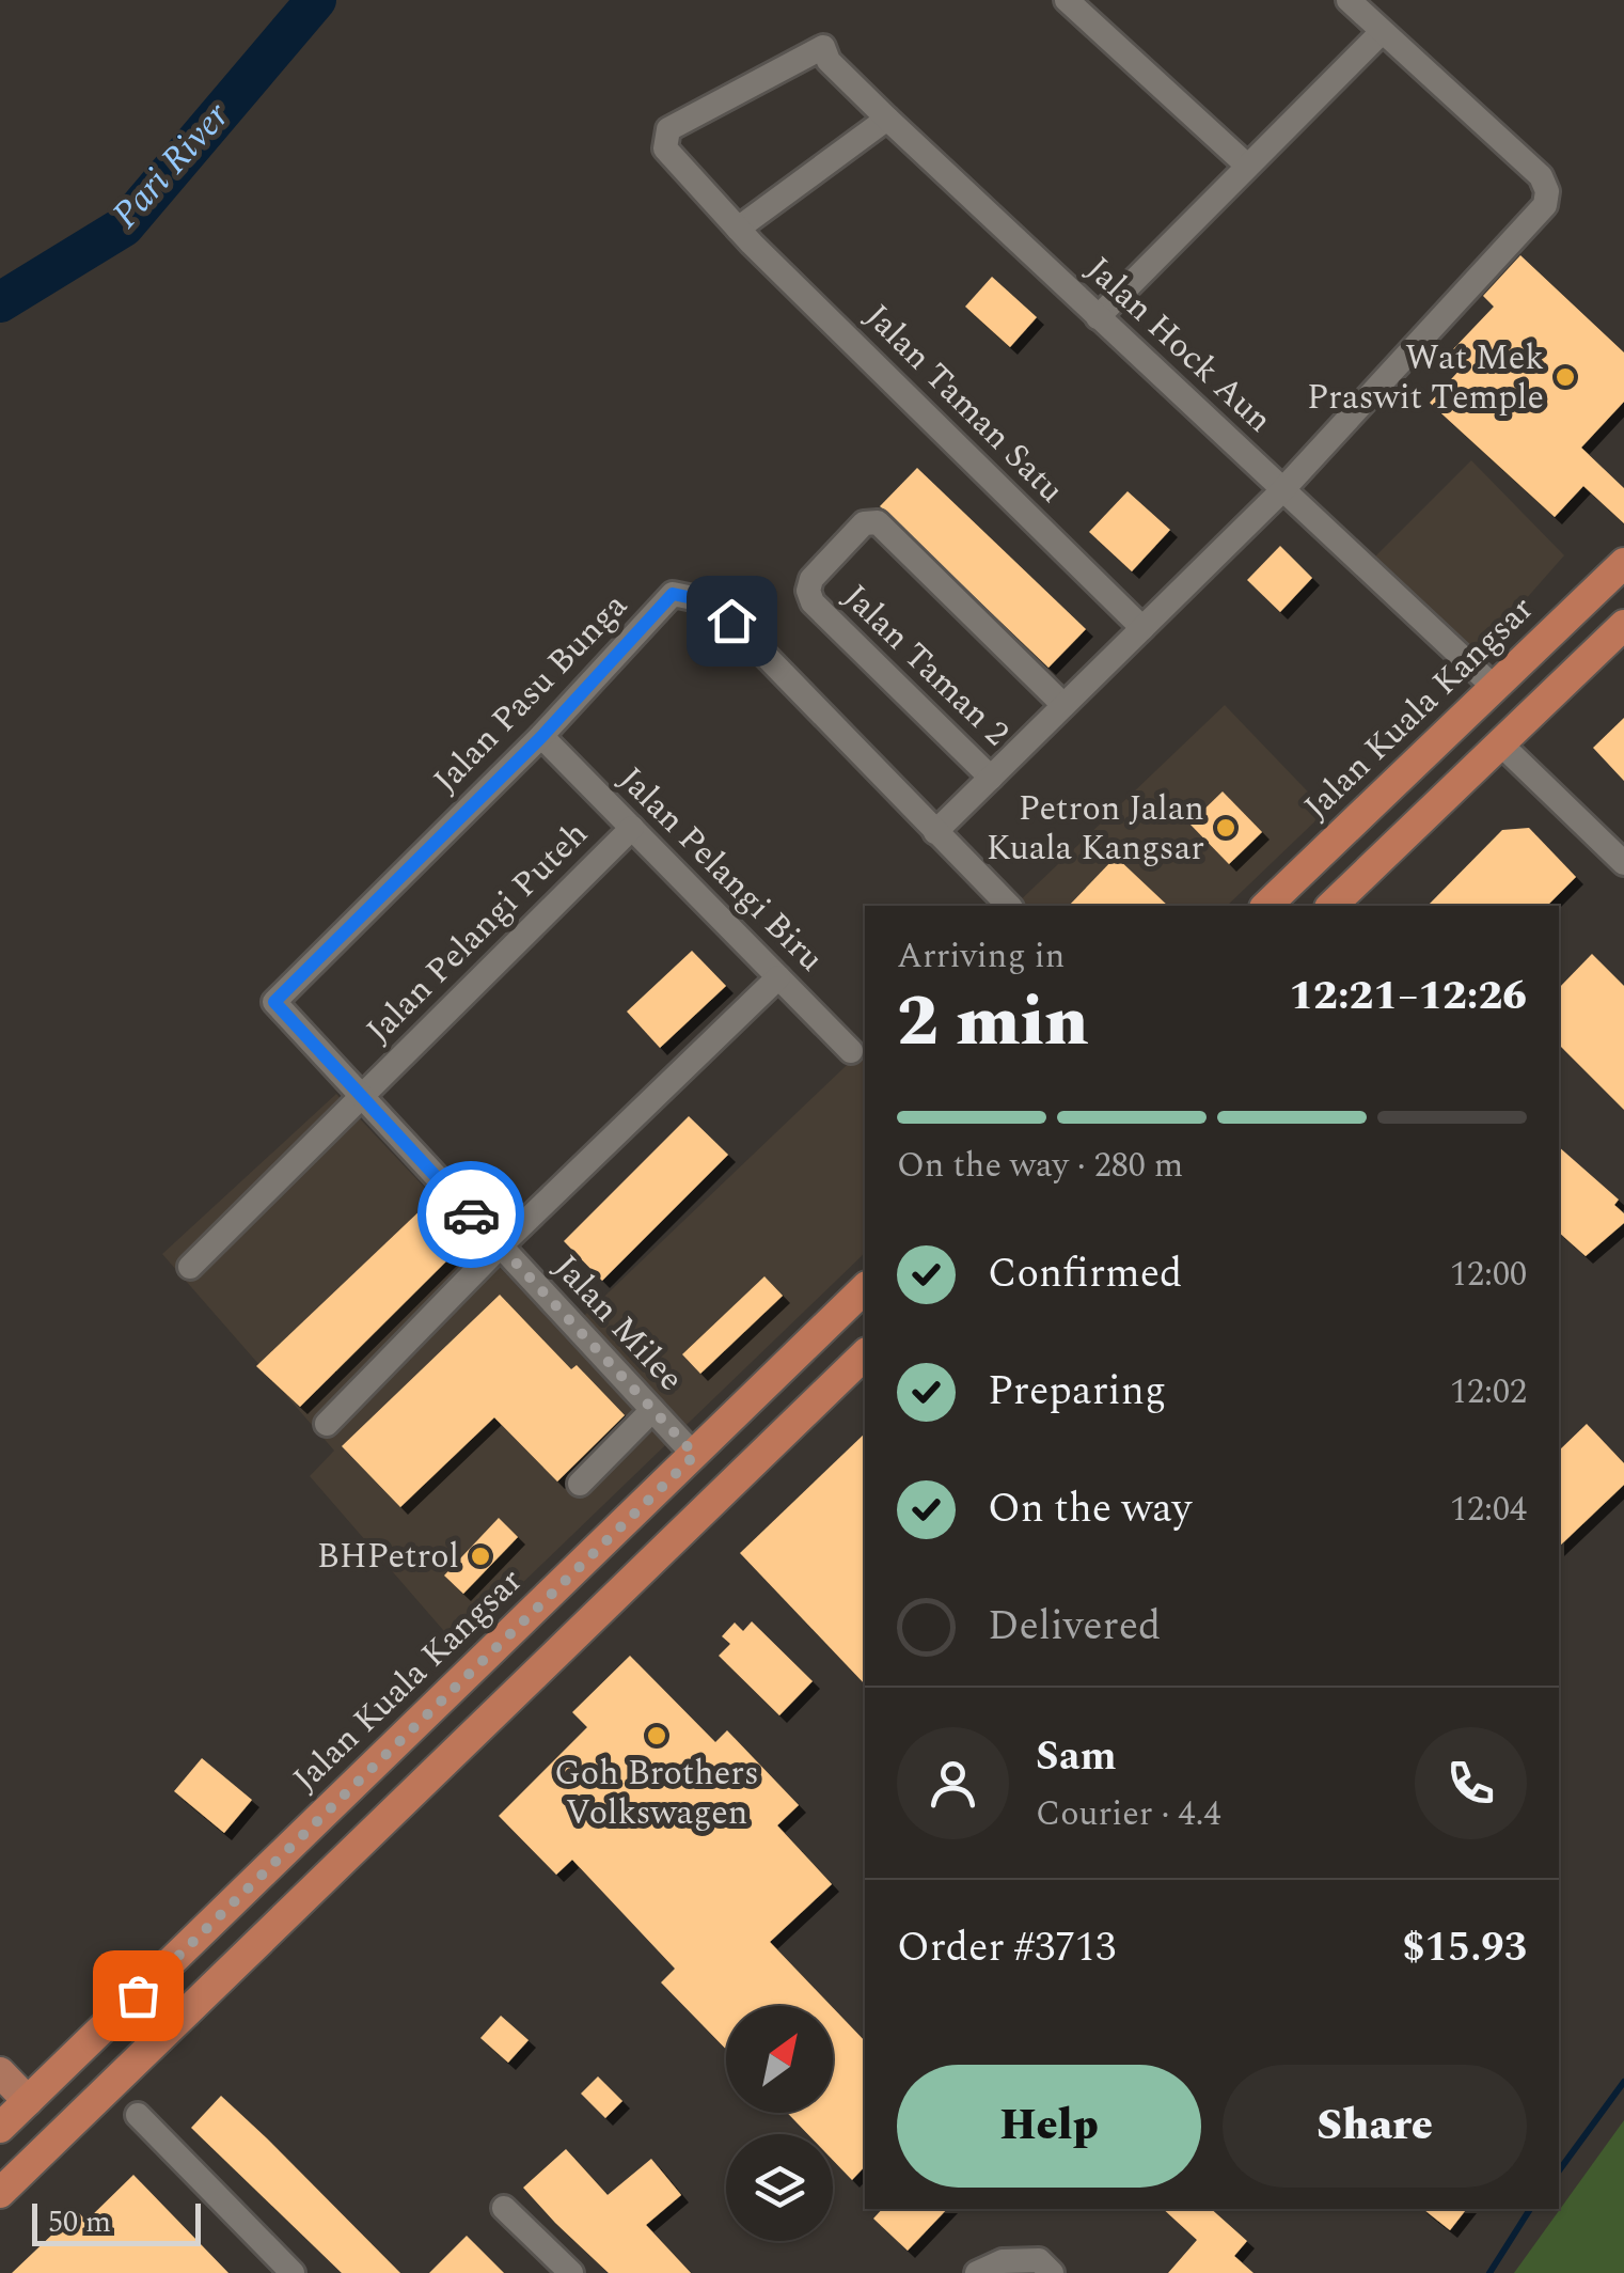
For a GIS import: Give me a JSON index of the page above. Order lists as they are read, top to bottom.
{
  "streets": {
    "highway": ["Jalan Kuala Kangsar"],
    "street": [
      "Jalan Hock Aun",
      "Jalan Taman Satu",
      "Jalan Taman 2",
      "Jalan Pasu Bunga",
      "Jalan Pelangi Biru",
      "Jalan Pelangi Puteh",
      "Jalan Milee"
    ]
  },
  "crossings": [
    ["Jalan Hock Aun", "Jalan Taman Satu"],
    ["Jalan Hock Aun", "Jalan Kuala Kangsar"],
    ["Jalan Pasu Bunga", "Jalan Pelangi Biru"],
    ["Jalan Pasu Bunga", "Jalan Milee"],
    ["Jalan Kuala Kangsar", "Jalan Milee"],
    ["Jalan Pelangi Biru", "Jalan Pelangi Puteh"],
    ["Jalan Pelangi Puteh", "Jalan Milee"]
  ],
  "water": ["Pari River"],
  "places": [
    "Wat Mek Praswit Temple",
    "Petron Jalan Kuala Kangsar",
    "BHPetrol",
    "Goh Brothers Volkswagen"
  ],
  "scale_bar": "50 m",
  "north": "top right",
  "page": {
    "heading": ["2 min", "Arriving in", "12:21–12:26"],
    "panel": [
      "Sam",
      "Courier · 4.4",
      "Order #3713",
      "$15.93"
    ],
    "bar": "On the way · 280 m",
    "list": [
      ["Confirmed", "12:00"],
      ["Preparing", "12:02"],
      ["On the way", "12:04"],
      "Delivered"
    ],
    "buttons": ["Help", "Share"],
    "scale": "50 m"
  }
}
